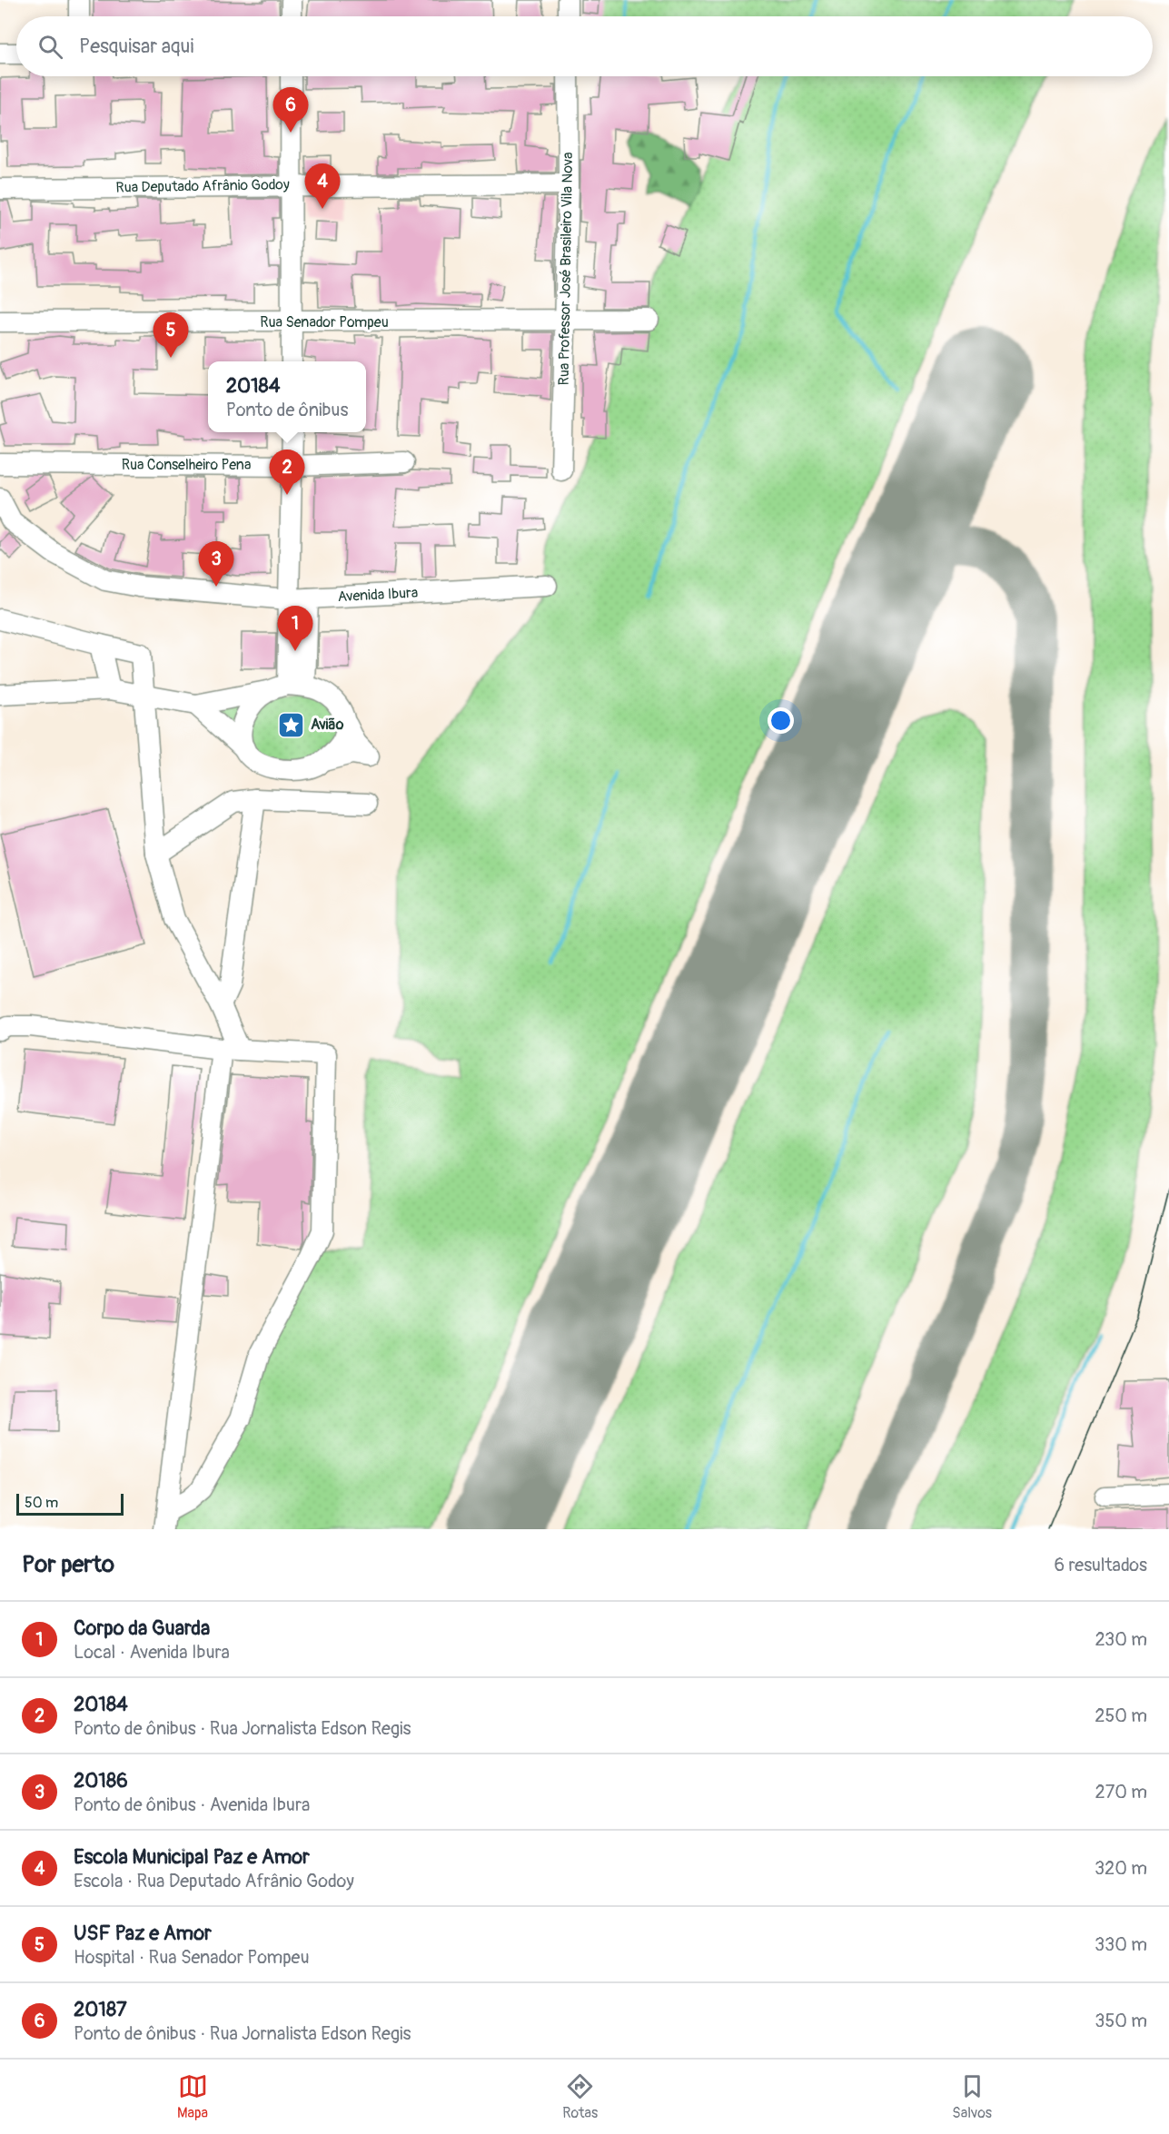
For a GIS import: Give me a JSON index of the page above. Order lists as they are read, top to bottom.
{
  "streets": {
    "street": [
      "Rua Deputado Afrânio Godoy",
      "Rua Professor José Brasileiro Vila Nova",
      "Rua Senador Pompeu",
      "Rua Conselheiro Pena",
      "Avenida Ibura"
    ]
  },
  "crossings": [
    ["Rua Deputado Afrânio Godoy", "Rua Professor José Brasileiro Vila Nova"],
    ["Rua Professor José Brasileiro Vila Nova", "Rua Senador Pompeu"]
  ],
  "places": {
    "place": ["Avião"]
  },
  "scale_bar": "50 m",
  "page": {
    "search": "Pesquisar aqui",
    "pins": [
      "6",
      "4",
      "5",
      "2",
      "3",
      "1"
    ],
    "popup": ["20184", "Ponto de ônibus"],
    "scale": "50 m",
    "heading": ["Por perto", "6 resultados"],
    "list": [
      {
        "mark": "1",
        "name": "Corpo da Guarda",
        "note": "Local · Avenida Ibura",
        "value": "230 m"
      },
      {
        "mark": "2",
        "name": "20184",
        "note": "Ponto de ônibus · Rua Jornalista Edson Regis",
        "value": "250 m"
      },
      {
        "mark": "3",
        "name": "20186",
        "note": "Ponto de ônibus · Avenida Ibura",
        "value": "270 m"
      },
      {
        "mark": "4",
        "name": "Escola Municipal Paz e Amor",
        "note": "Escola · Rua Deputado Afrânio Godoy",
        "value": "320 m"
      },
      {
        "mark": "5",
        "name": "USF Paz e Amor",
        "note": "Hospital · Rua Senador Pompeu",
        "value": "330 m"
      },
      {
        "mark": "6",
        "name": "20187",
        "note": "Ponto de ônibus · Rua Jornalista Edson Regis",
        "value": "350 m"
      }
    ],
    "nav": ["Mapa", "Rotas", "Salvos"]
  }
}
